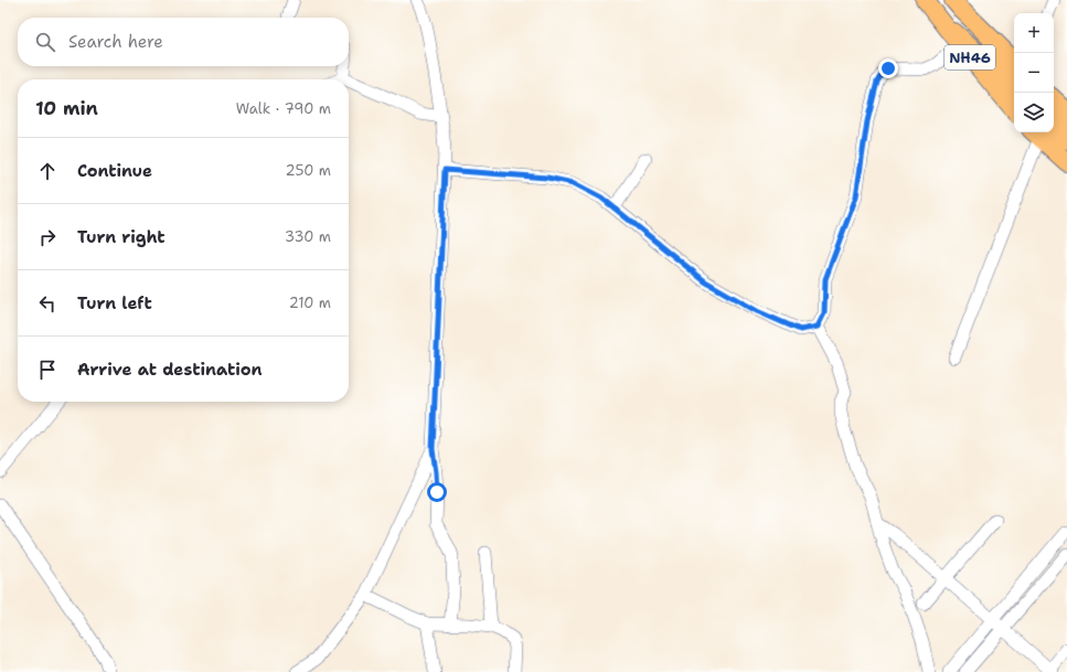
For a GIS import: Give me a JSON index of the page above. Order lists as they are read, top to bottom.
{
  "streets": {
    "highway": ["NH46"]
  },
  "page": {
    "map_buttons": ["+", "−"],
    "search": "Search here",
    "heading": ["10 min", "Walk · 790 m"],
    "list": [
      ["Continue", "250 m"],
      ["Turn right", "330 m"],
      ["Turn left", "210 m"],
      "Arrive at destination"
    ]
  }
}
